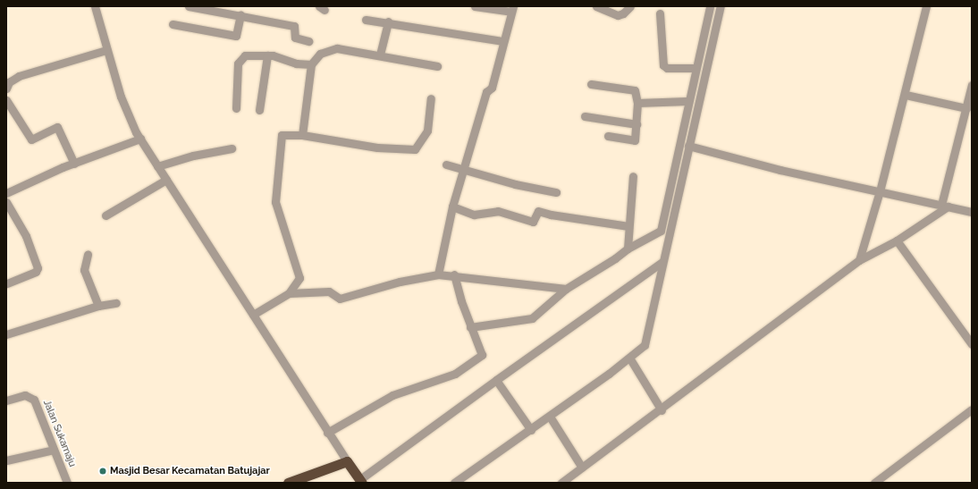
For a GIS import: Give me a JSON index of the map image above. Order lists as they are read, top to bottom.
{
  "streets": {
    "street": ["Jalan Sukamaju"]
  },
  "places": ["Masjid Besar Kecamatan Batujajar"]
}
